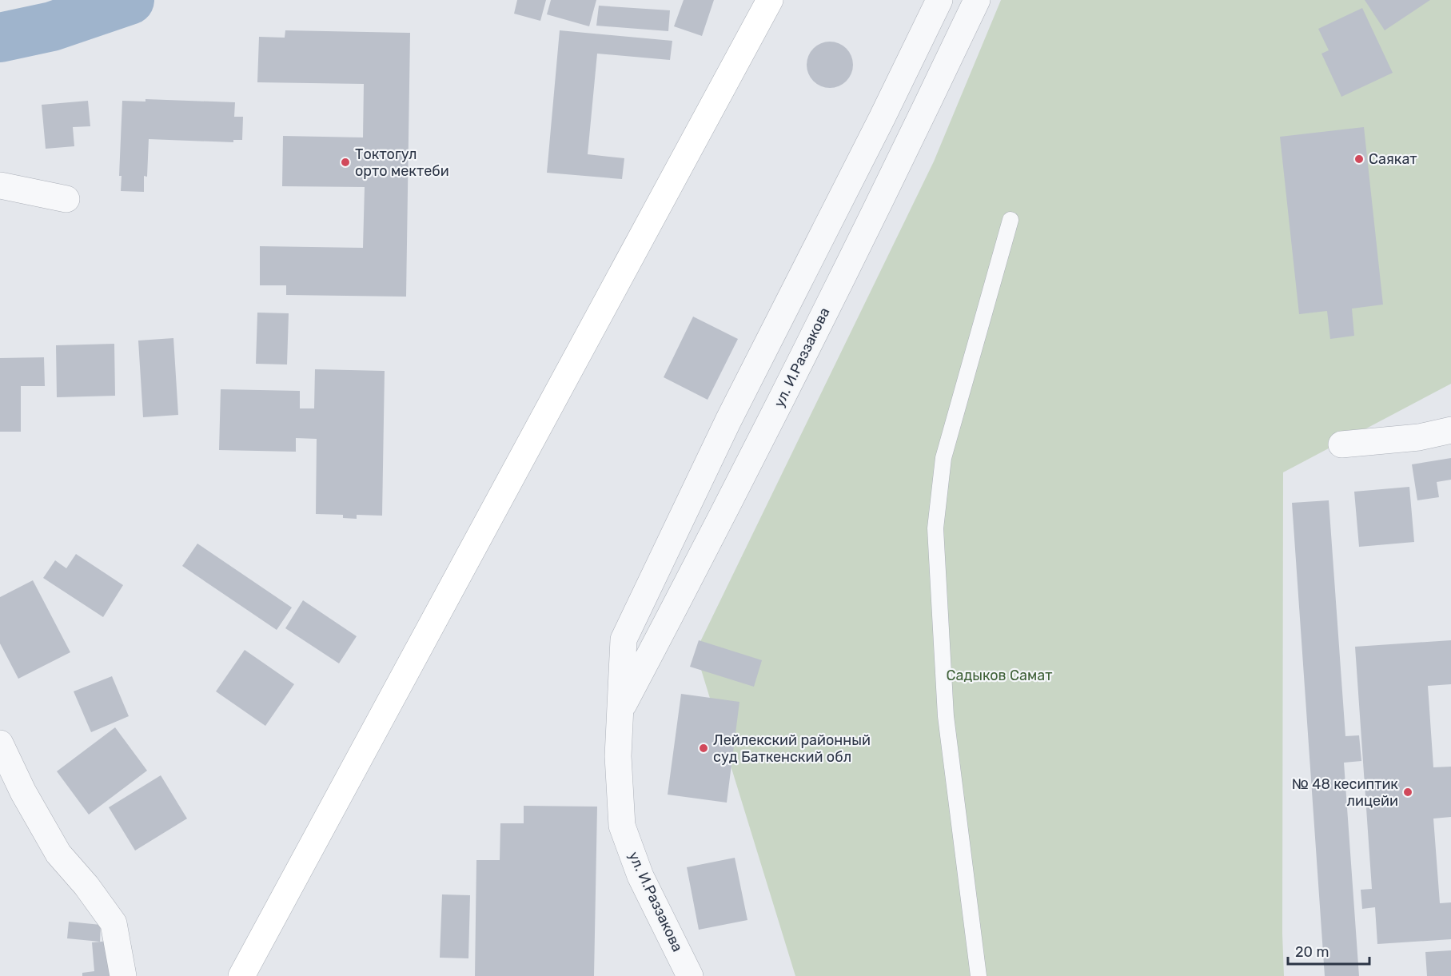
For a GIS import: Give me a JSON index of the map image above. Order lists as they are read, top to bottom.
{
  "streets": {
    "street": ["ул. И.Раззакова"]
  },
  "parks": ["Садыков Самат"],
  "places": [
    "Саякат",
    "Токтогул орто мектеби",
    "Лейлекский районный суд Баткенский обл",
    "№ 48 кесиптик лицейи"
  ],
  "scale_bar": "20 m"
}
